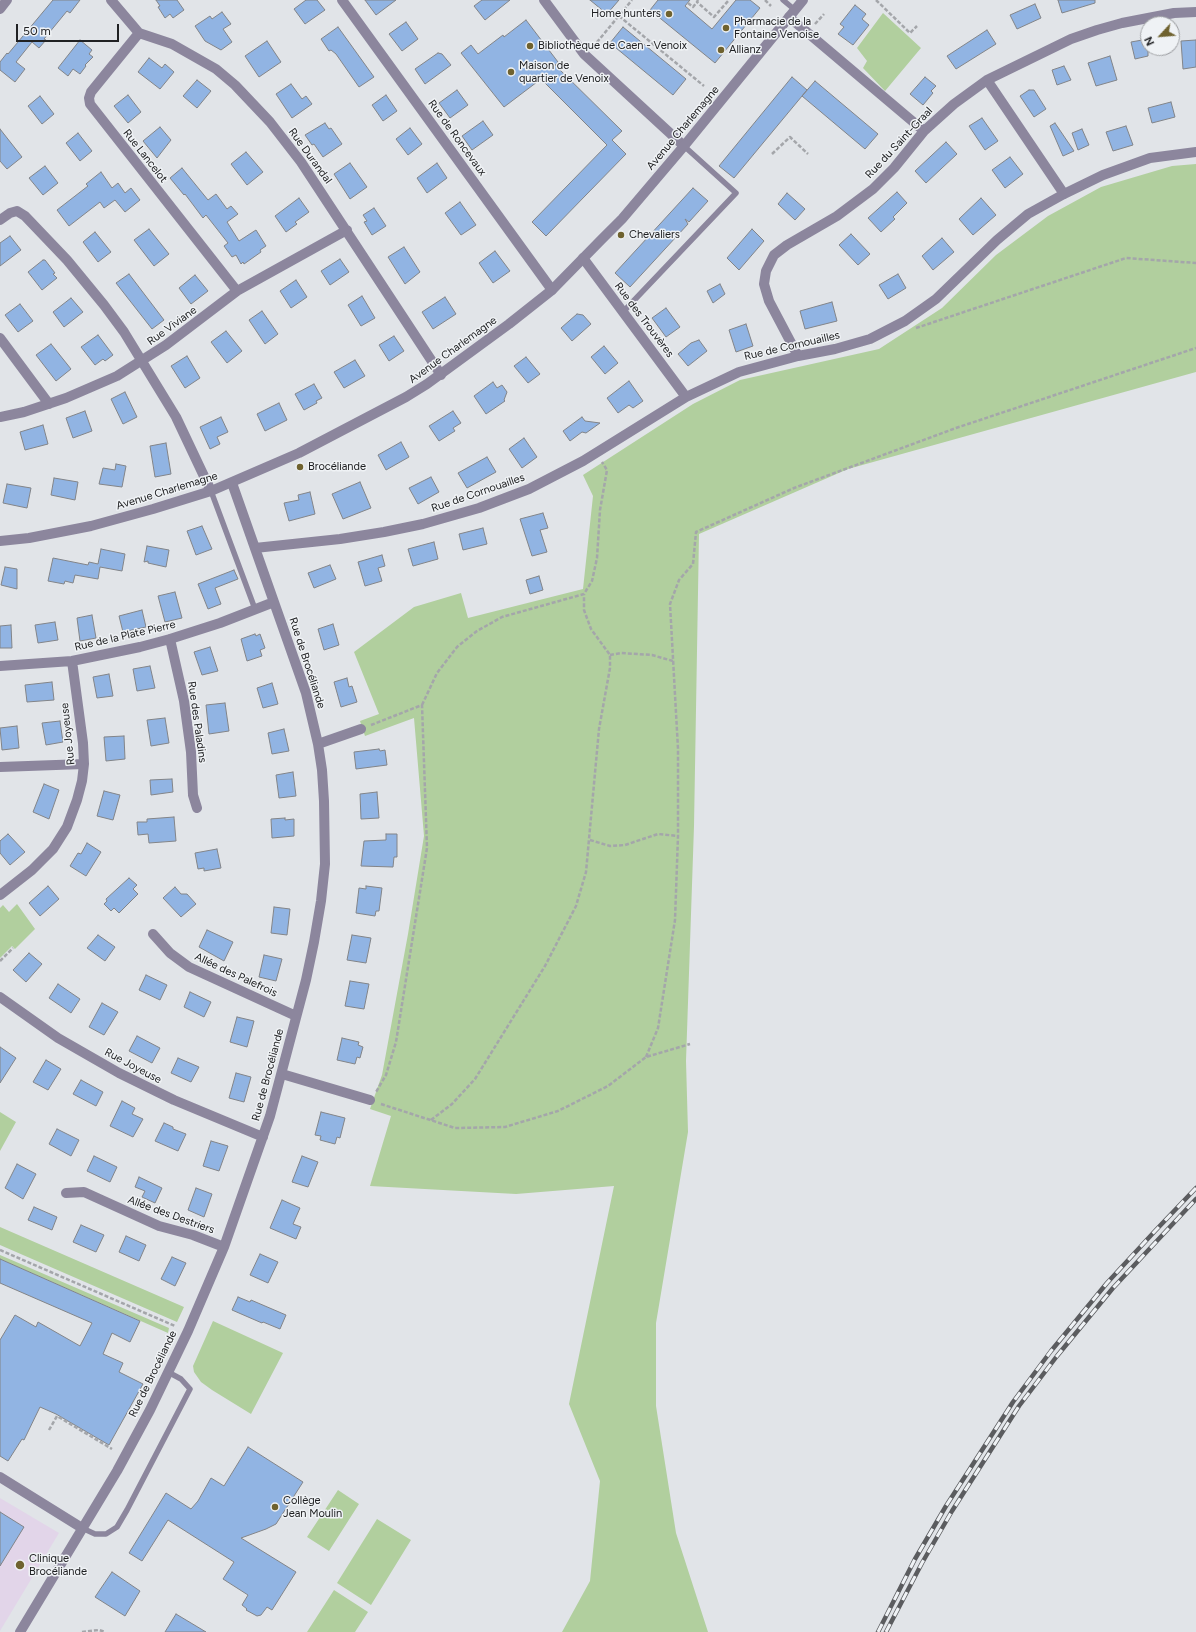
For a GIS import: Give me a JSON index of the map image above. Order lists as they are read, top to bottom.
{
  "streets": {
    "street": [
      "Avenue Charlemagne",
      "Rue de Roncevaux",
      "Rue du Saint-Graal",
      "Rue Lancelot",
      "Rue Durandal",
      "Rue des Trouvères",
      "Rue Viviane",
      "Rue de Cornouailles",
      "Rue de la Plate Pierre",
      "Rue de Brocéliande",
      "Rue des Paladins",
      "Rue Joyeuse",
      "Allée des Palefrois",
      "Allée des Destriers"
    ]
  },
  "crossings": [
    ["Avenue Charlemagne", "Rue de Roncevaux"],
    ["Avenue Charlemagne", "Rue Durandal"],
    ["Avenue Charlemagne", "Rue des Trouvères"],
    ["Avenue Charlemagne", "Rue de Brocéliande"],
    ["Rue du Saint-Graal", "Rue de Cornouailles"],
    ["Rue Lancelot", "Rue Durandal"],
    ["Rue Lancelot", "Rue Viviane"],
    ["Rue Durandal", "Rue Viviane"],
    ["Rue des Trouvères", "Rue de Cornouailles"],
    ["Rue de Cornouailles", "Rue de Brocéliande"],
    ["Rue de la Plate Pierre", "Rue de Brocéliande"],
    ["Rue de la Plate Pierre", "Rue des Paladins"],
    ["Rue de la Plate Pierre", "Rue Joyeuse"],
    ["Rue de Brocéliande", "Rue Joyeuse"],
    ["Rue de Brocéliande", "Allée des Palefrois"],
    ["Rue de Brocéliande", "Allée des Destriers"]
  ],
  "places": [
    "Home hunters",
    "Pharmacie de la Fontaine Venoise",
    "Bibliothèque de Caen - Venoix",
    "Allianz",
    "Maison de quartier de Venoix",
    "Chevaliers",
    "Brocéliande",
    "Collège Jean Moulin",
    "Clinique Brocéliande"
  ],
  "scale_bar": "50 m",
  "north": "bottom left"
}
